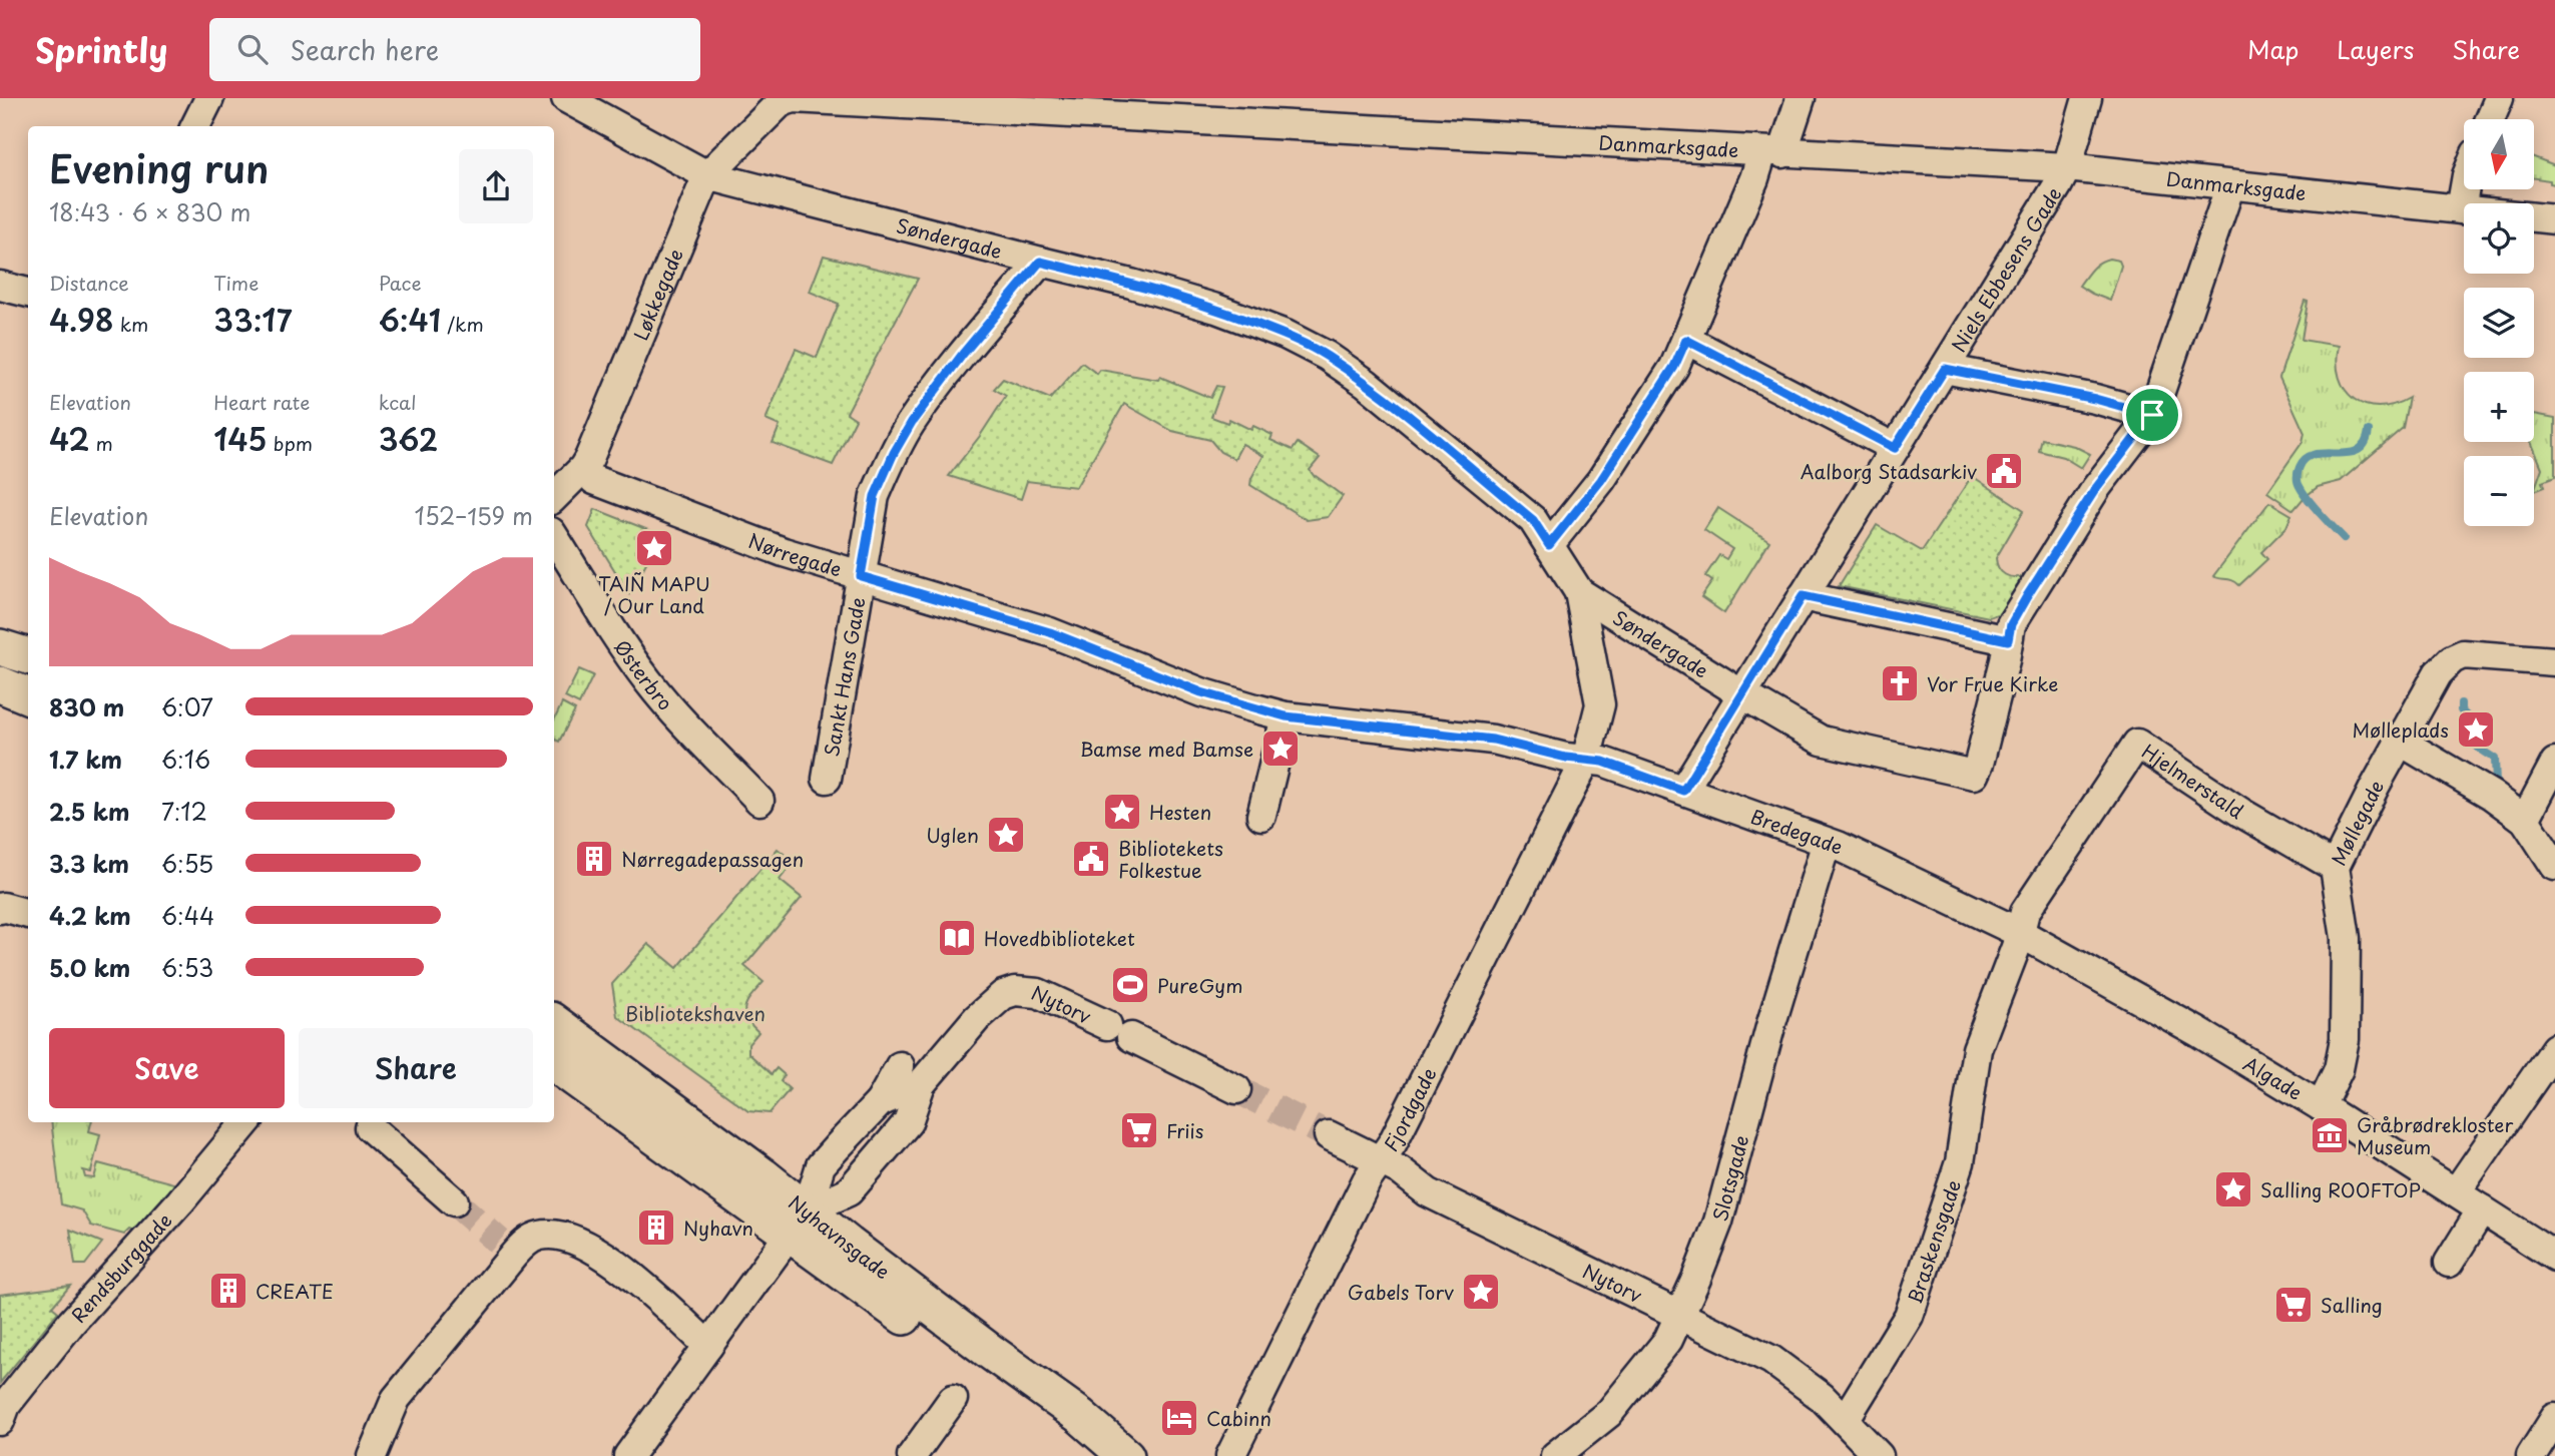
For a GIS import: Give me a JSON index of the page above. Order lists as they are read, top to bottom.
{
  "streets": {
    "main road": ["Nyhavnsgade"],
    "street": [
      "Danmarksgade",
      "Søndergade",
      "Niels Ebbesens Gade",
      "Løkkegade",
      "Nørregade",
      "Østerbro",
      "Sankt Hans Gade",
      "Hjelmerstald",
      "Møllegade",
      "Bredegade",
      "Nytorv",
      "Algade",
      "Fjordgade",
      "Slotsgade",
      "Braskensgade",
      "Rendsburggade"
    ]
  },
  "crossings": [
    ["Danmarksgade", "Niels Ebbesens Gade"],
    ["Danmarksgade", "Løkkegade"],
    ["Søndergade", "Niels Ebbesens Gade"],
    ["Søndergade", "Løkkegade"],
    ["Søndergade", "Nørregade"],
    ["Søndergade", "Sankt Hans Gade"],
    ["Søndergade", "Bredegade"],
    ["Søndergade", "Fjordgade"],
    ["Niels Ebbesens Gade", "Bredegade"],
    ["Nørregade", "Sankt Hans Gade"],
    ["Nørregade", "Bredegade"],
    ["Nørregade", "Fjordgade"],
    ["Hjelmerstald", "Møllegade"],
    ["Hjelmerstald", "Bredegade"],
    ["Hjelmerstald", "Algade"],
    ["Hjelmerstald", "Braskensgade"],
    ["Møllegade", "Algade"],
    ["Bredegade", "Algade"],
    ["Bredegade", "Fjordgade"],
    ["Bredegade", "Braskensgade"],
    ["Nytorv", "Fjordgade"],
    ["Nytorv", "Slotsgade"],
    ["Nytorv", "Braskensgade"],
    ["Algade", "Braskensgade"]
  ],
  "parks": ["Bibliotekshaven"],
  "places": {
    "public building": ["Aalborg Stadsarkiv", "Bibliotekets Folkestue"],
    "place": [
      "TAIÑ MAPU / Our Land",
      "Mølleplads",
      "Bamse med Bamse",
      "Hesten",
      "Uglen",
      "Salling ROOFTOP",
      "Gabels Torv"
    ],
    "church": ["Vor Frue Kirke"],
    "building": ["Nørregadepassagen", "Nyhavn", "CREATE"],
    "library": ["Hovedbiblioteket"],
    "sports": ["PureGym"],
    "supermarket": ["Friis", "Salling"],
    "museum": ["Gråbrødrekloster Museum"],
    "hotel": ["Cabinn"]
  },
  "north": "bottom",
  "page": {
    "header": "Sprintly",
    "search": "Search here",
    "nav": ["Map", "Layers", "Share"],
    "map_buttons": ["+", "−"],
    "heading": ["Evening run", "18:43 · 6 × 830 m"],
    "stats": [
      ["Distance", "4.98 km"],
      ["Time", "33:17"],
      ["Pace", "6:41 /km"],
      ["Elevation", "42 m"],
      ["Heart rate", "145 bpm"],
      ["kcal", "362"]
    ],
    "chart": ["Elevation", "152–159 m"],
    "list": [
      {
        "name": "830 m",
        "note": "6:07"
      },
      {
        "name": "1.7 km",
        "note": "6:16"
      },
      {
        "name": "2.5 km",
        "note": "7:12"
      },
      {
        "name": "3.3 km",
        "note": "6:55"
      },
      {
        "name": "4.2 km",
        "note": "6:44"
      },
      {
        "name": "5.0 km",
        "note": "6:53"
      }
    ],
    "buttons": ["Save", "Share"]
  }
}
